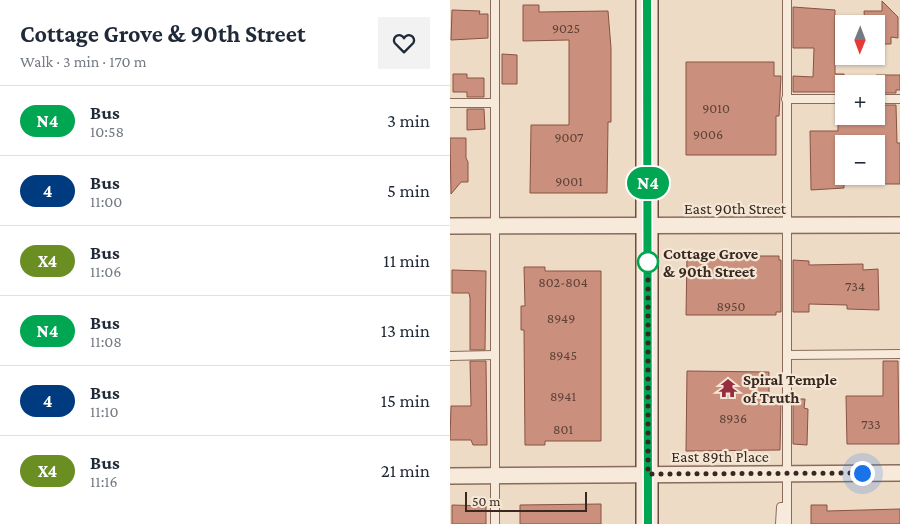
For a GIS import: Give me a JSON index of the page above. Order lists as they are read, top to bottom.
{
  "streets": {
    "street": ["East 90th Street", "East 89th Place"]
  },
  "places": {
    "other": ["Cottage Grove & 90th Street"],
    "temple": ["Spiral Temple of Truth"]
  },
  "lines": ["bus line N4"],
  "house_numbers": [
    "9025",
    "9010",
    "9006",
    "9007",
    "9001",
    "802-804",
    "734",
    "8950",
    "8949",
    "8945",
    "8941",
    "8936",
    "733",
    "801"
  ],
  "scale_bar": "50 m",
  "north": "bottom",
  "page": {
    "heading": ["Cottage Grove & 90th Street", "Walk · 3 min · 170 m"],
    "on_map": "N4",
    "map_buttons": ["+", "−"],
    "list": [
      {
        "mark": "N4",
        "name": "Bus",
        "note": "10:58",
        "value": "3 min"
      },
      {
        "mark": "4",
        "name": "Bus",
        "note": "11:00",
        "value": "5 min"
      },
      {
        "mark": "X4",
        "name": "Bus",
        "note": "11:06",
        "value": "11 min"
      },
      {
        "mark": "N4",
        "name": "Bus",
        "note": "11:08",
        "value": "13 min"
      },
      {
        "mark": "4",
        "name": "Bus",
        "note": "11:10",
        "value": "15 min"
      },
      {
        "mark": "X4",
        "name": "Bus",
        "note": "11:16",
        "value": "21 min"
      }
    ],
    "scale": "50 m"
  }
}
